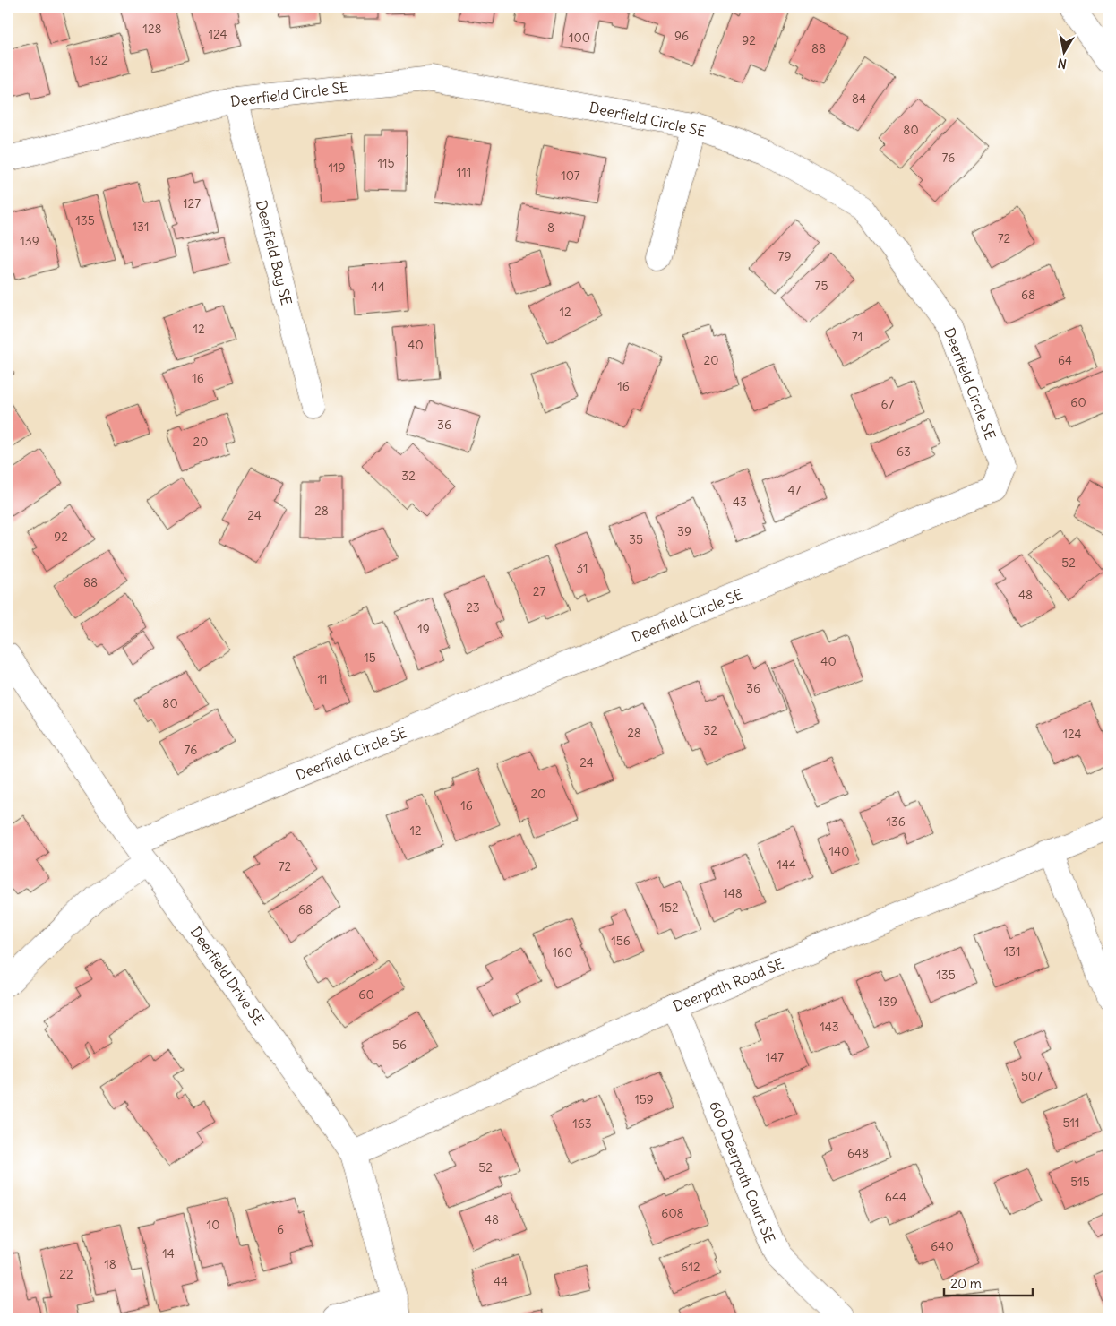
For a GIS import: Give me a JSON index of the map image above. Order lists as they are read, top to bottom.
{
  "streets": {
    "street": [
      "Deerfield Circle SE",
      "Deerfield Bay SE",
      "Deerfield Drive SE",
      "Deerpath Road SE",
      "600 Deerpath Court SE"
    ]
  },
  "crossings": [
    ["Deerfield Circle SE", "Deerfield Bay SE"],
    ["Deerfield Circle SE", "Deerfield Drive SE"],
    ["Deerfield Drive SE", "Deerpath Road SE"],
    ["Deerpath Road SE", "600 Deerpath Court SE"]
  ],
  "house_numbers": [
    "128",
    "124",
    "96",
    "100",
    "92",
    "88",
    "132",
    "84",
    "80",
    "76",
    "115",
    "119",
    "111",
    "107",
    "127",
    "135",
    "131",
    "8",
    "72",
    "139",
    "79",
    "75",
    "44",
    "68",
    "12",
    "12",
    "71",
    "40",
    "20",
    "64",
    "16",
    "16",
    "60",
    "67",
    "36",
    "20",
    "63",
    "32",
    "47",
    "43",
    "28",
    "24",
    "39",
    "92",
    "35",
    "52",
    "31",
    "88",
    "27",
    "48",
    "23",
    "19",
    "15",
    "40",
    "11",
    "36",
    "80",
    "32",
    "28",
    "124",
    "76",
    "24",
    "20",
    "16",
    "136",
    "12",
    "140",
    "144",
    "72",
    "148",
    "152",
    "68",
    "156",
    "131",
    "160",
    "135",
    "60",
    "139",
    "143",
    "56",
    "147",
    "507",
    "159",
    "511",
    "163",
    "648",
    "52",
    "515",
    "644",
    "608",
    "48",
    "10",
    "6",
    "640",
    "14",
    "18",
    "612",
    "22",
    "44"
  ],
  "scale_bar": "20 m",
  "north": "bottom"
}
